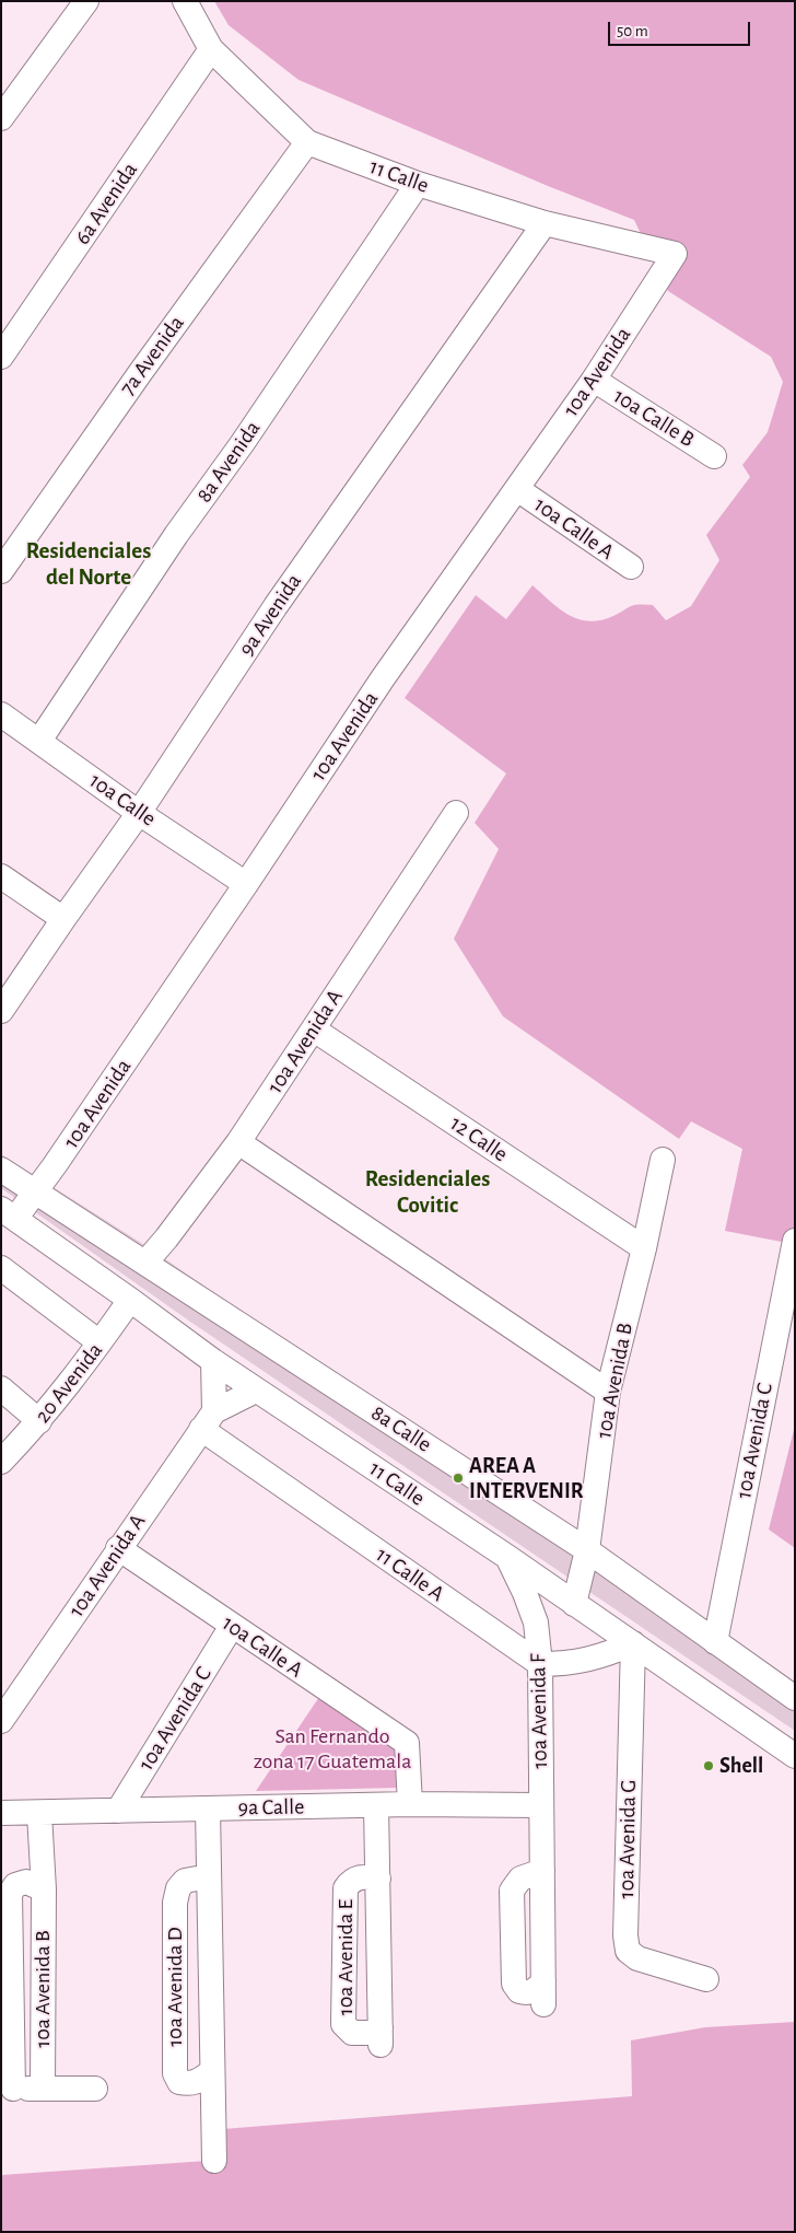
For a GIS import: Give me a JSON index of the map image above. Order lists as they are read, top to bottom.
{
  "streets": {
    "street": [
      "11 Calle",
      "6a Avenida",
      "7a Avenida",
      "10a Avenida",
      "10a Calle B",
      "8a Avenida",
      "10a Calle A",
      "9a Avenida",
      "10a Calle",
      "10a Avenida A",
      "12 Calle",
      "10a Avenida B",
      "20 Avenida",
      "8a Calle",
      "10a Avenida C",
      "11 Calle A",
      "10a Avenida F",
      "9a Calle",
      "10a Avenida G",
      "10a Avenida E",
      "10a Avenida D"
    ]
  },
  "crossings": [
    ["11 Calle", "6a Avenida"],
    ["11 Calle", "7a Avenida"],
    ["11 Calle", "10a Avenida"],
    ["11 Calle", "8a Avenida"],
    ["11 Calle", "9a Avenida"],
    ["11 Calle", "10a Avenida A"],
    ["11 Calle", "10a Avenida B"],
    ["11 Calle", "20 Avenida"],
    ["11 Calle", "10a Avenida F"],
    ["11 Calle", "10a Avenida G"],
    ["10a Avenida", "10a Calle B"],
    ["10a Avenida", "10a Calle A"],
    ["10a Avenida", "10a Calle"],
    ["10a Avenida", "8a Calle"],
    ["8a Avenida", "10a Calle"],
    ["10a Calle A", "10a Avenida A"],
    ["10a Calle A", "10a Avenida C"],
    ["10a Calle A", "9a Calle"],
    ["9a Avenida", "10a Calle"],
    ["10a Avenida A", "12 Calle"],
    ["10a Avenida A", "8a Calle"],
    ["10a Avenida A", "11 Calle A"],
    ["12 Calle", "10a Avenida B"],
    ["10a Avenida B", "8a Calle"],
    ["10a Avenida B", "9a Calle"],
    ["8a Calle", "10a Avenida C"],
    ["10a Avenida C", "9a Calle"],
    ["11 Calle A", "10a Avenida F"],
    ["10a Avenida F", "9a Calle"],
    ["9a Calle", "10a Avenida E"],
    ["9a Calle", "10a Avenida D"]
  ],
  "districts": ["Residenciales del Norte", "Residenciales Covitic"],
  "parks": ["San Fernando zona 17 Guatemala"],
  "places": ["AREA A INTERVENIR", "Shell"],
  "scale_bar": "50 m"
}
